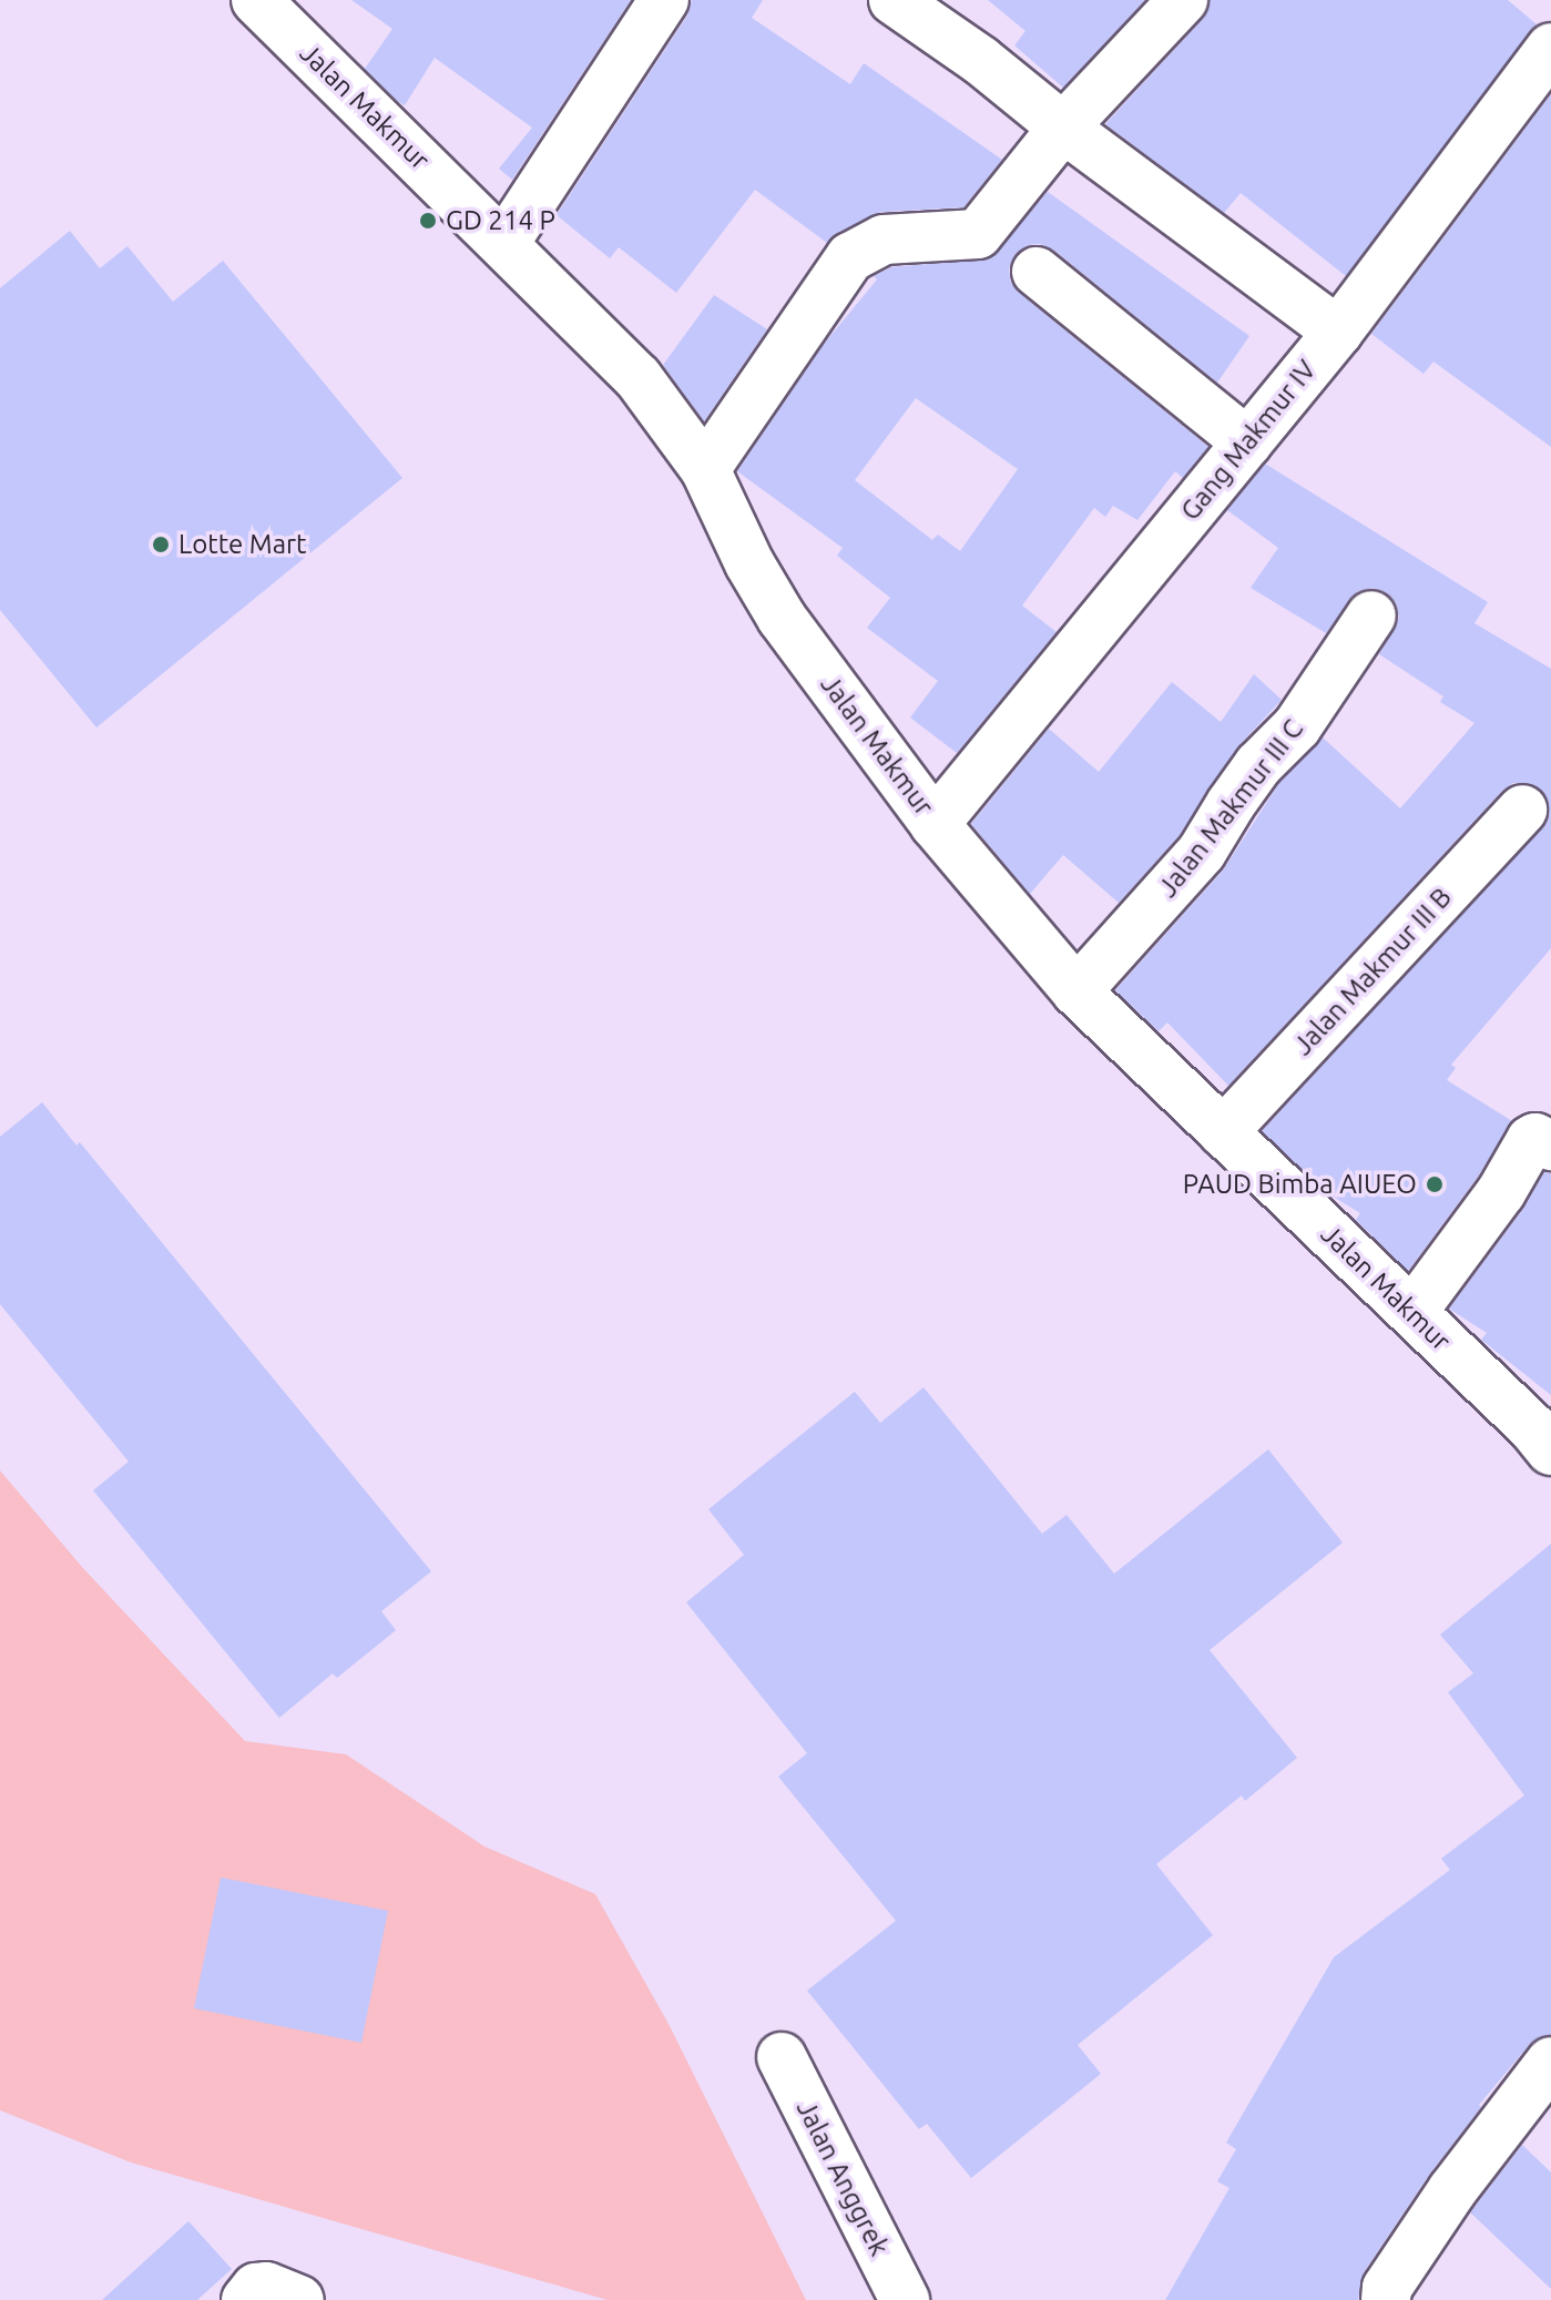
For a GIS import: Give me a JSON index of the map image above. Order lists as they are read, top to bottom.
{
  "streets": {
    "street": [
      "Jalan Makmur",
      "Gang Makmur IV",
      "Jalan Makmur III C",
      "Jalan Makmur III B",
      "Jalan Anggrek"
    ]
  },
  "crossings": [
    ["Jalan Makmur", "Gang Makmur IV"],
    ["Jalan Makmur", "Jalan Makmur III C"],
    ["Jalan Makmur", "Jalan Makmur III B"]
  ],
  "places": ["GD 214 P", "Lotte Mart", "PAUD Bimba AIUEO"]
}
